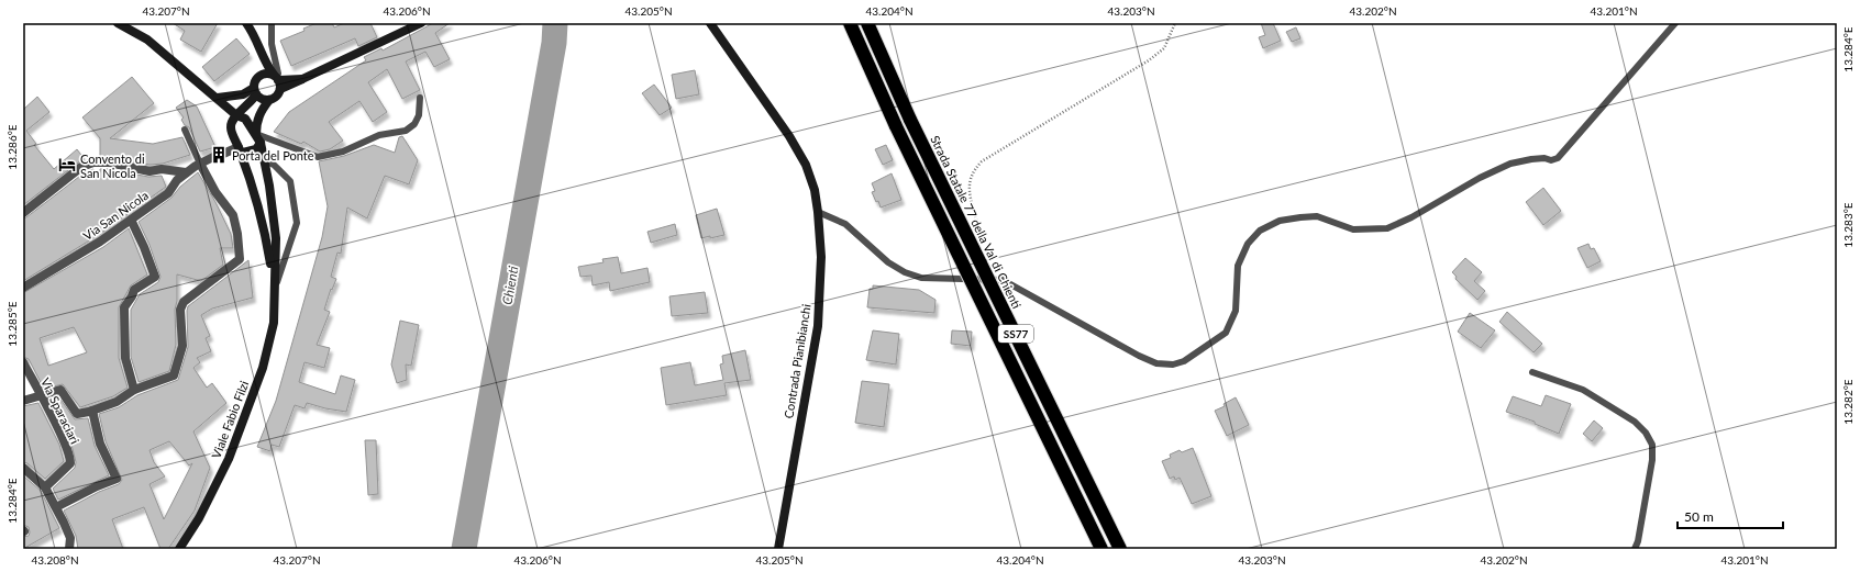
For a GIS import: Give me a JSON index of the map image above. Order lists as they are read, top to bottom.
{
  "streets": {
    "highway": ["Strada Statale 77 della Val di Chienti", "SS77"],
    "street": [
      "Via San Nicola",
      "Contrada Pianibianchi",
      "Via Sparaciari",
      "Viale Fabio Filzi"
    ]
  },
  "crossings": [
    ["Via San Nicola", "Viale Fabio Filzi"]
  ],
  "water": ["Chienti"],
  "places": {
    "building": ["Porta del Ponte"],
    "hotel": ["Convento di San Nicola"]
  },
  "scale_bar": "50 m",
  "coordinates": [
    "43.207°N",
    "43.206°N",
    "43.205°N",
    "43.204°N",
    "43.203°N",
    "43.202°N",
    "43.201°N",
    "13.284°E",
    "13.286°E",
    "13.283°E",
    "13.285°E",
    "13.282°E",
    "43.208°N"
  ]
}
